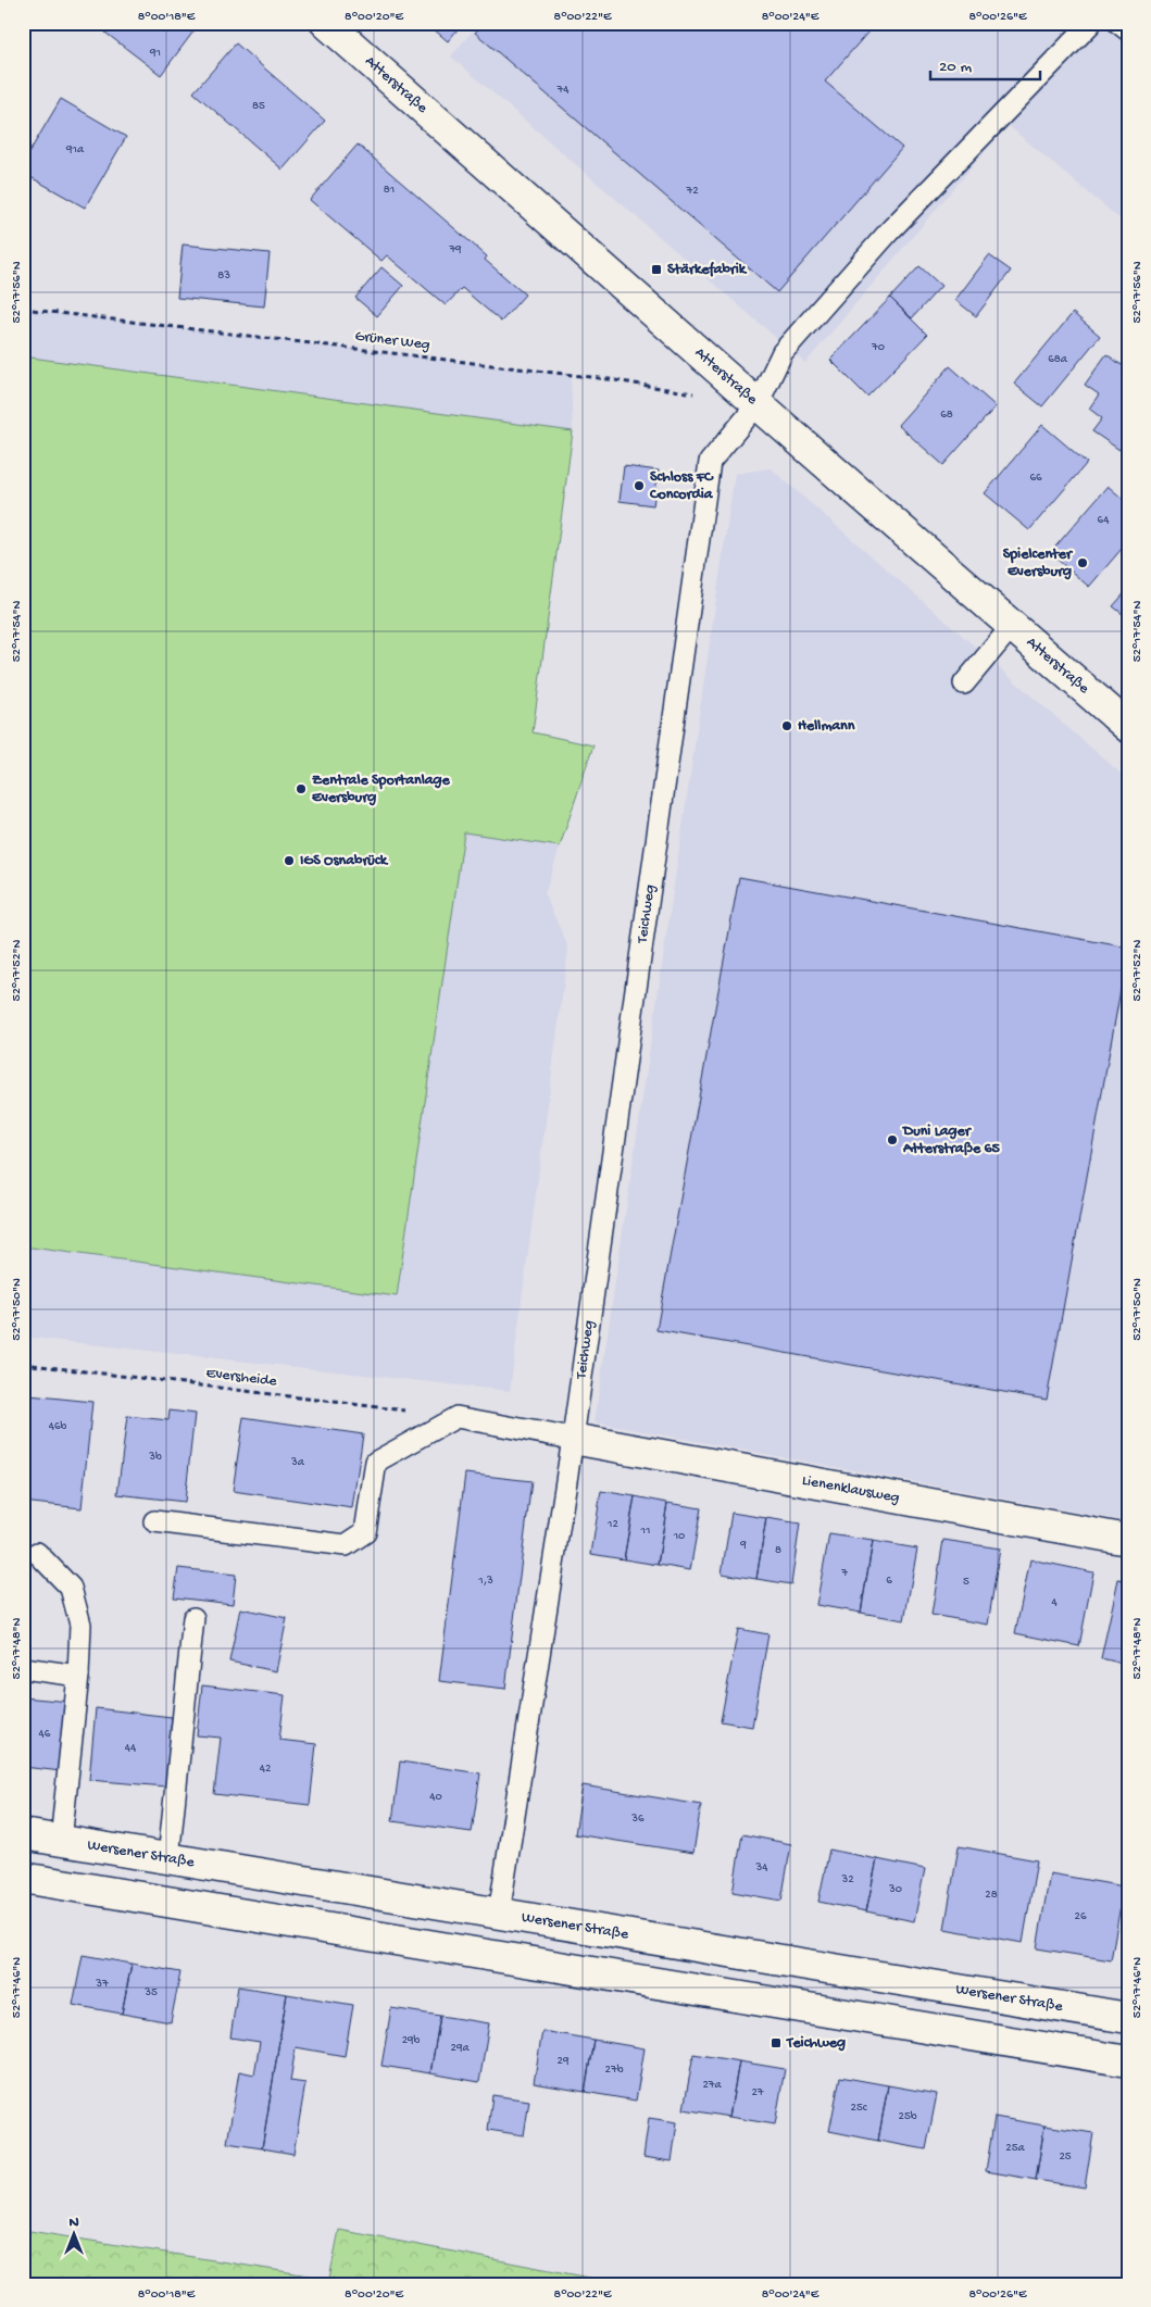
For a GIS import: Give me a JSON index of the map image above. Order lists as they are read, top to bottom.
{
  "streets": {
    "main road": ["Atterstraße", "Lienenklausweg", "Wersener Straße"],
    "lane": ["Teichweg"],
    "path": ["Grüner Weg", "Eversheide"]
  },
  "crossings": [
    ["Atterstraße", "Teichweg"],
    ["Teichweg", "Lienenklausweg"],
    ["Teichweg", "Wersener Straße"]
  ],
  "places": {
    "transit": ["Stärkefabrik", "Teichweg"],
    "other": [
      "Schloss FC Concordia",
      "Spielcenter Eversburg",
      "Hellmann",
      "Zentrale Sportanlage Eversburg",
      "IGS Osnabrück",
      "Duni Lager Atterstraße 65"
    ]
  },
  "house_numbers": [
    "91",
    "74",
    "85",
    "91a",
    "81",
    "72",
    "79",
    "83",
    "70",
    "68a",
    "68",
    "66",
    "64",
    "46b",
    "3b",
    "3a",
    "12",
    "11",
    "10",
    "9",
    "8",
    "7",
    "1,3",
    "6",
    "5",
    "4",
    "46",
    "44",
    "42",
    "40",
    "36",
    "34",
    "32",
    "30",
    "28",
    "26",
    "37",
    "35",
    "29b",
    "29a",
    "29",
    "27b",
    "27a",
    "27",
    "25c",
    "25b",
    "25a",
    "25"
  ],
  "scale_bar": "20 m",
  "north": "top",
  "coordinates": [
    "8°00'18\"E",
    "8°00'20\"E",
    "8°00'22\"E",
    "8°00'24\"E",
    "8°00'26\"E",
    "52°17'56\"N",
    "52°17'54\"N",
    "52°17'52\"N",
    "52°17'50\"N",
    "52°17'48\"N",
    "52°17'46\"N"
  ]
}
